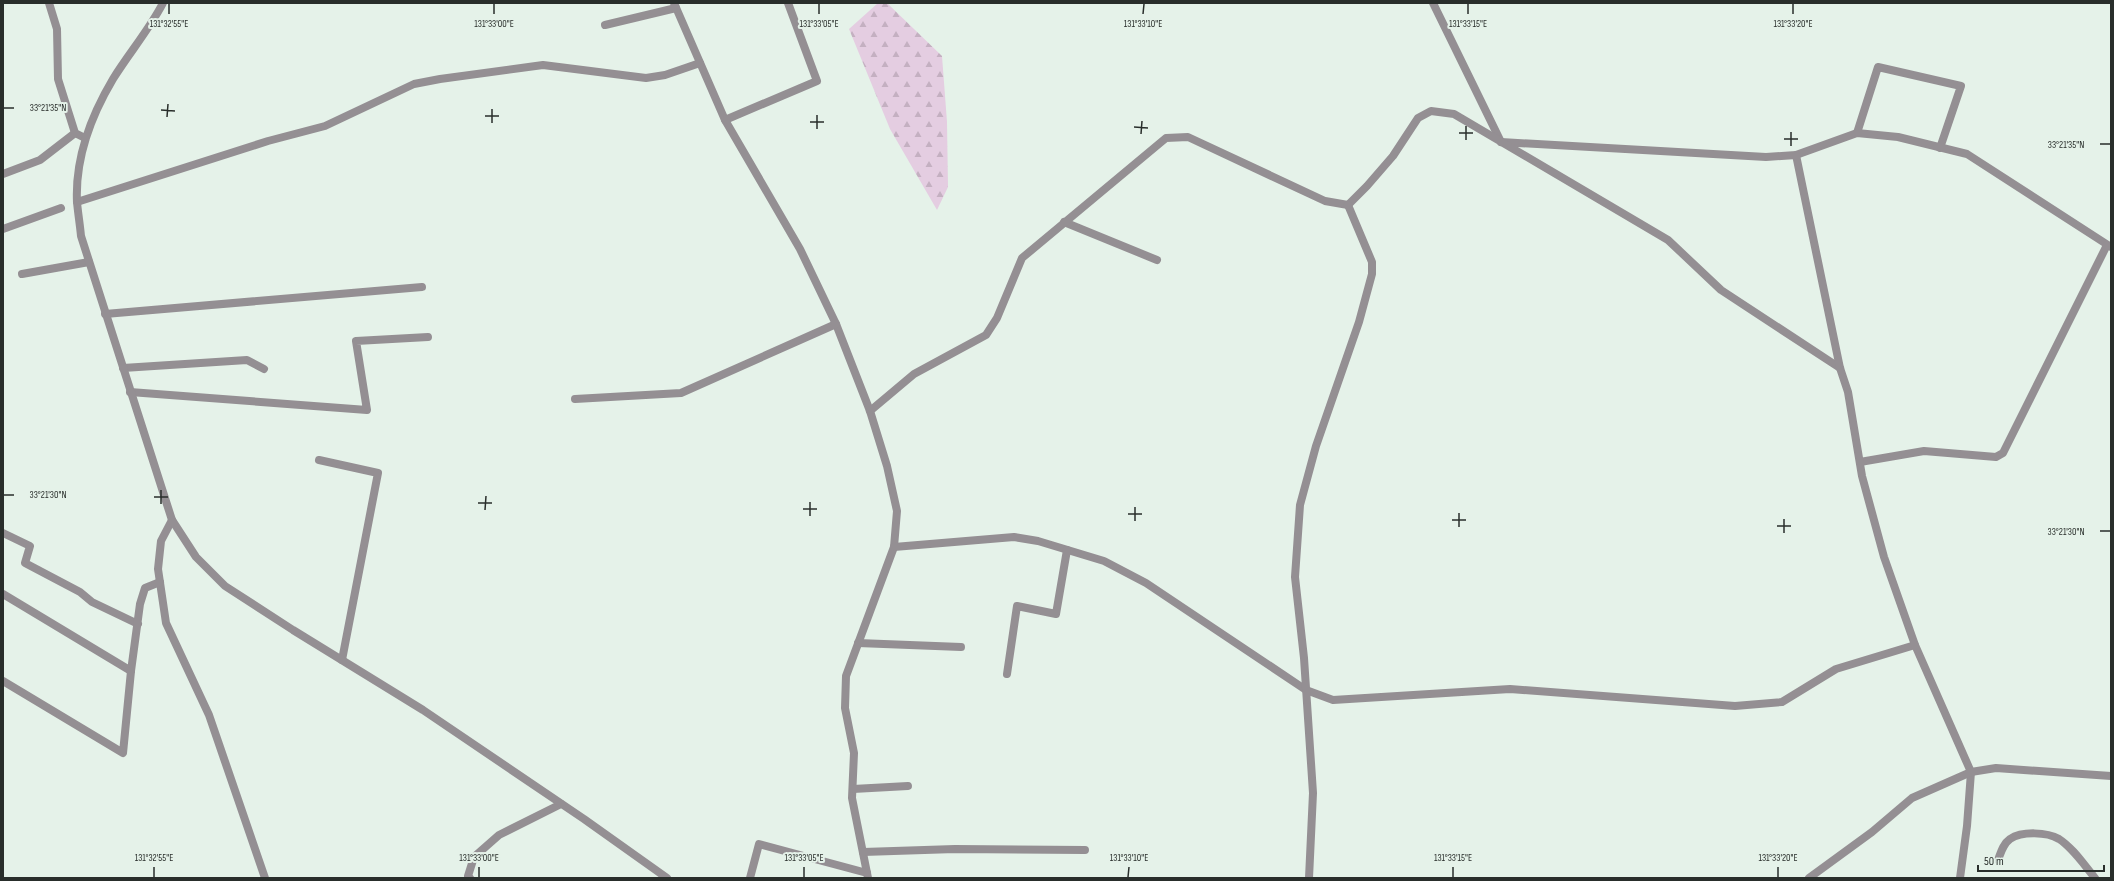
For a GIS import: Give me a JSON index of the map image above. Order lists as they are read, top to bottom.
{
  "scale_bar": "50 m",
  "coordinates": [
    "131°32'55\"E",
    "131°33'00\"E",
    "131°33'05\"E",
    "131°33'10\"E",
    "131°33'15\"E",
    "131°33'20\"E",
    "33°21'35\"N",
    "33°21'30\"N"
  ]
}
